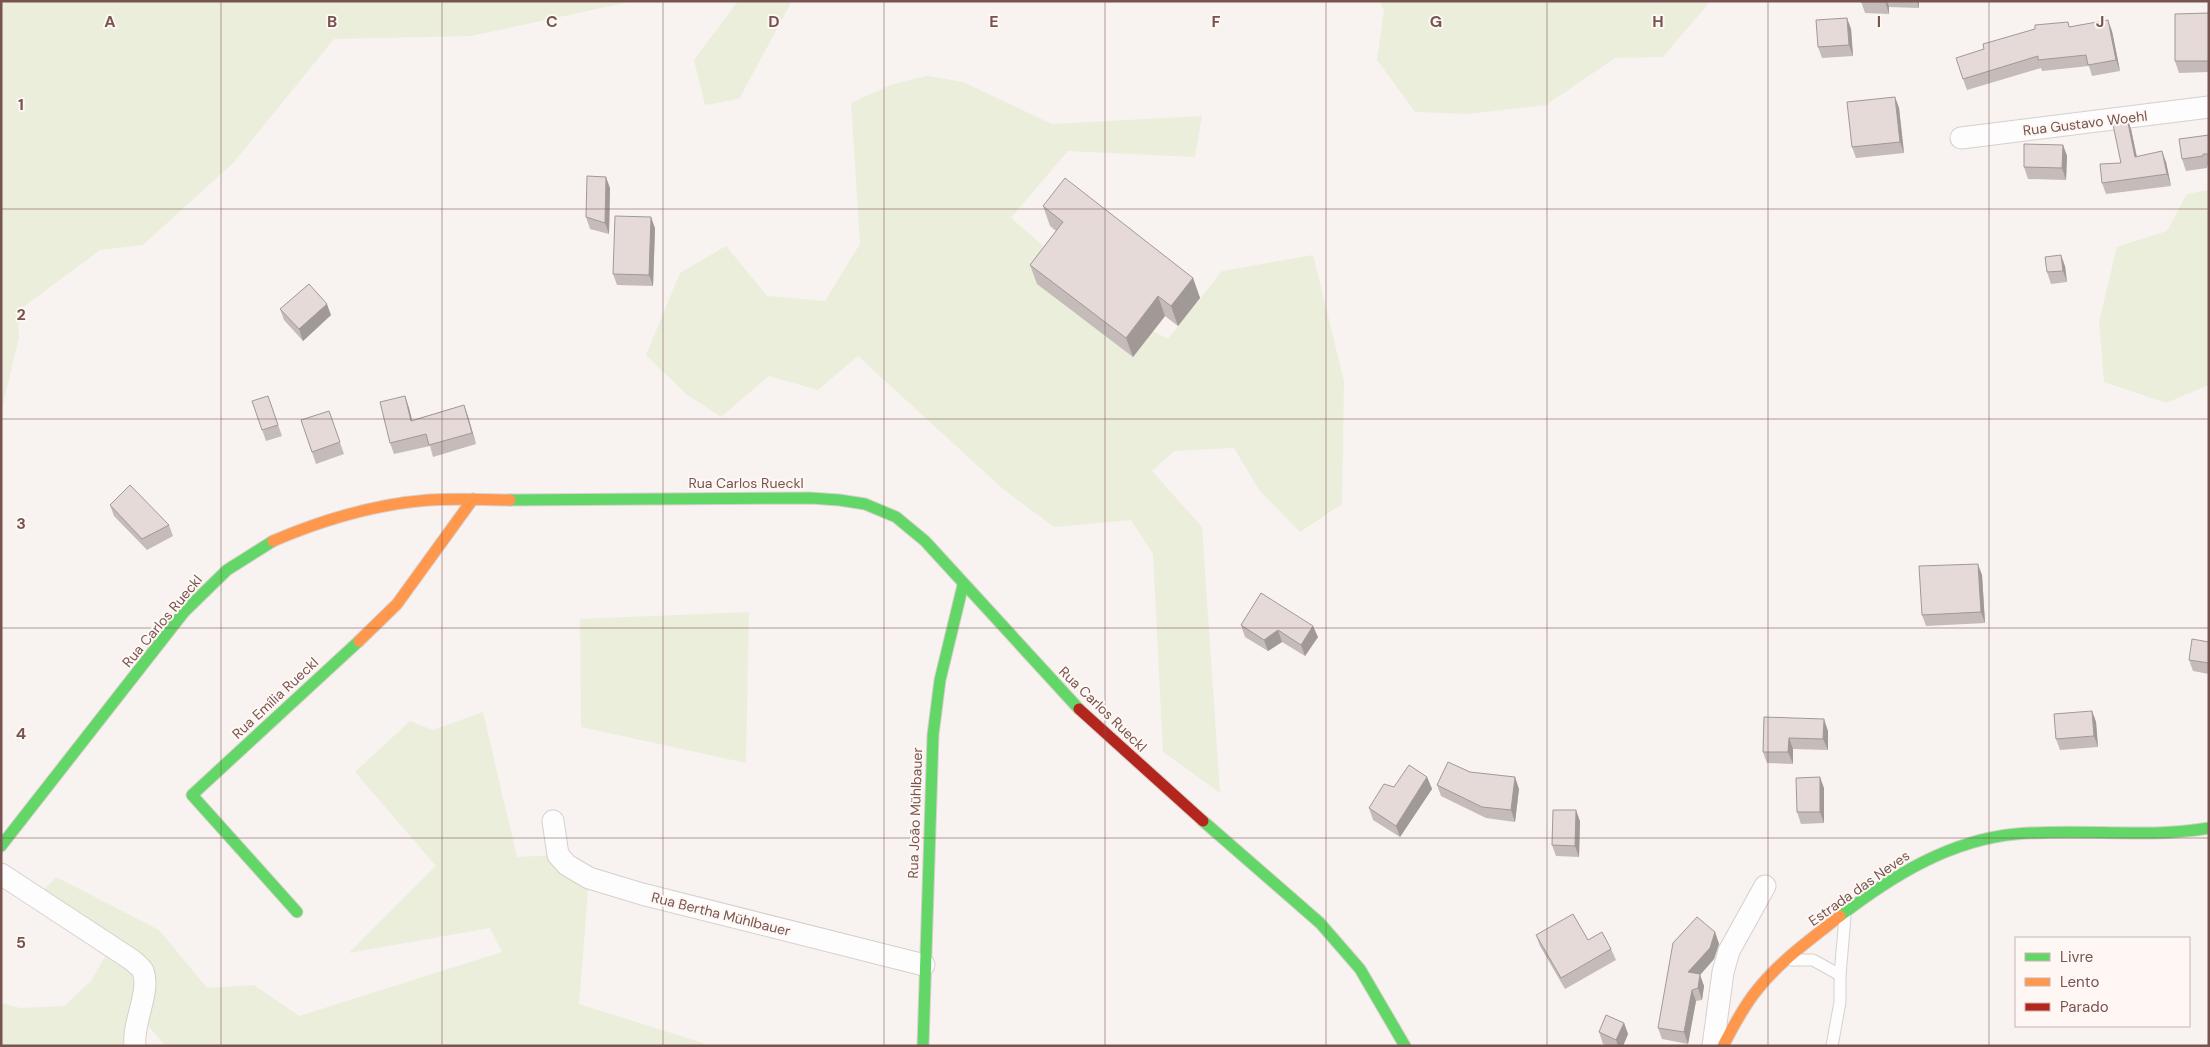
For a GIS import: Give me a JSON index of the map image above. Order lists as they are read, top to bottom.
{
  "streets": {
    "street": [
      "Rua Gustavo Woehl",
      "Rua Carlos Rueckl",
      "Rua Emília Rueckl",
      "Rua João Mühlbauer",
      "Estrada das Neves",
      "Rua Bertha Mühlbauer"
    ]
  },
  "crossings": [
    ["Rua Carlos Rueckl", "Rua Emília Rueckl"],
    ["Rua Carlos Rueckl", "Rua João Mühlbauer"],
    ["Rua João Mühlbauer", "Rua Bertha Mühlbauer"]
  ],
  "legend": ["Livre", "Lento", "Parado"],
  "grid": {
    "columns": [
      "A",
      "B",
      "C",
      "D",
      "E",
      "F",
      "G",
      "H",
      "I",
      "J"
    ],
    "rows": [
      "1",
      "2",
      "3",
      "4",
      "5"
    ]
  }
}
